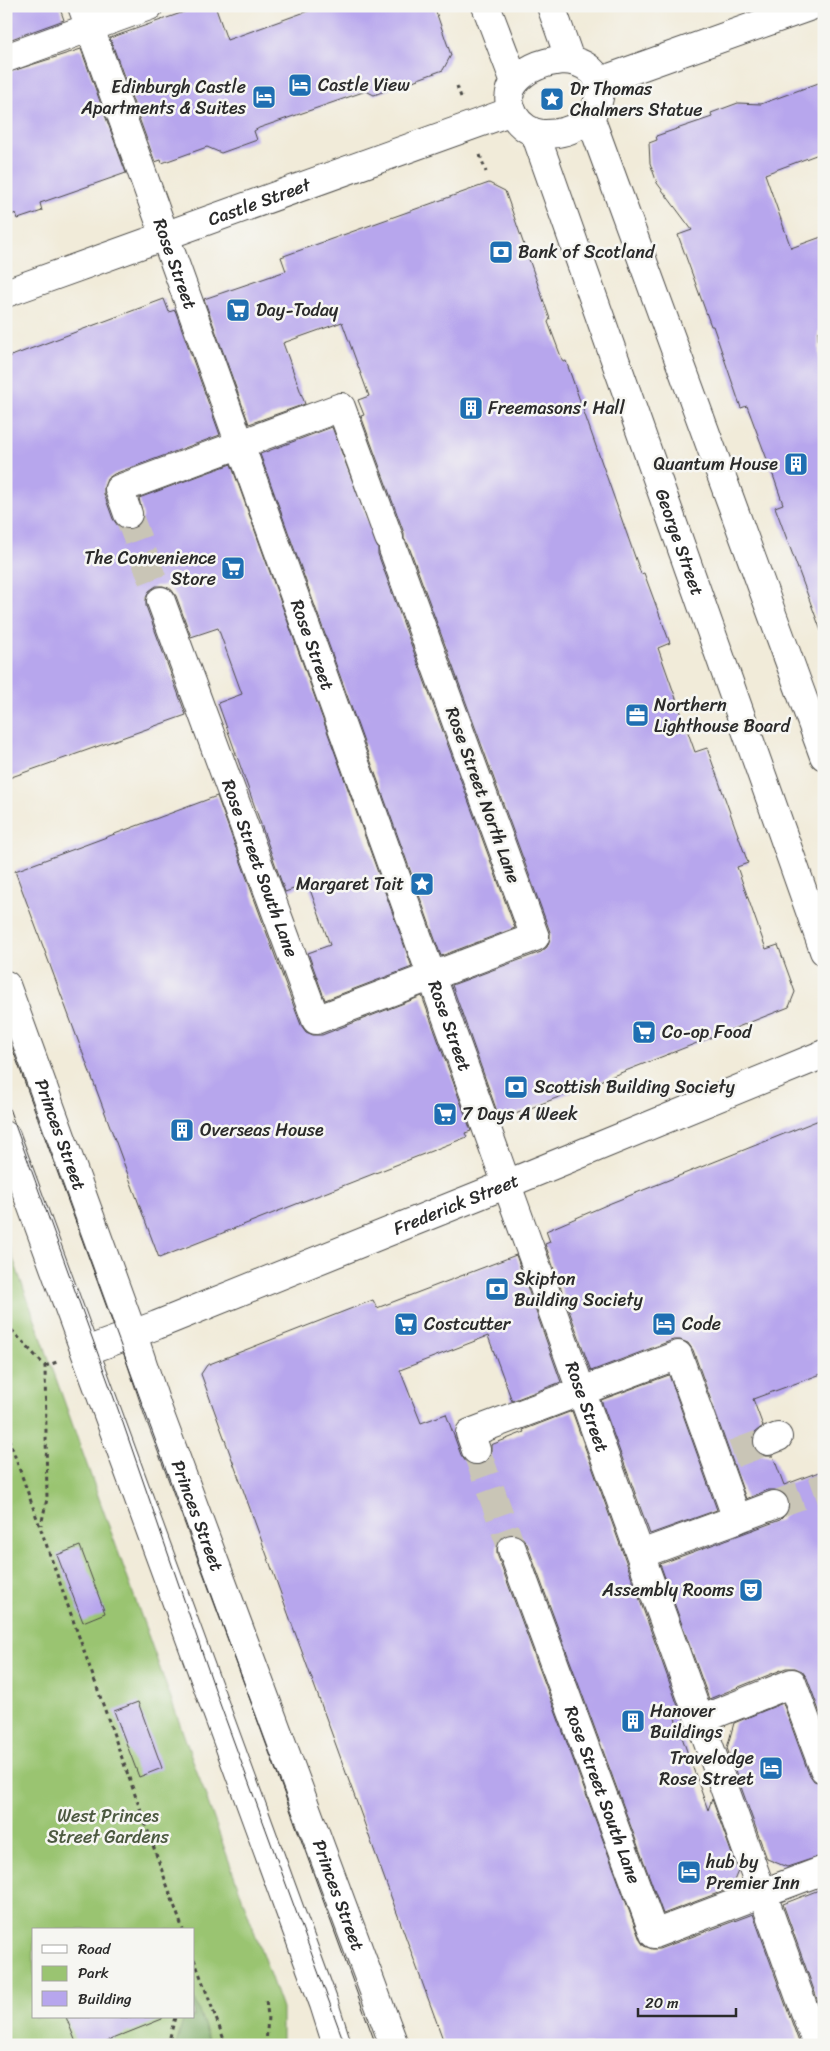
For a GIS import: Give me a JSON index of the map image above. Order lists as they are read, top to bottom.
{
  "streets": {
    "street": [
      "Castle Street",
      "Rose Street",
      "George Street",
      "Rose Street North Lane",
      "Rose Street South Lane",
      "Princes Street",
      "Frederick Street"
    ]
  },
  "crossings": [
    ["Castle Street", "Rose Street"],
    ["Castle Street", "George Street"],
    ["Rose Street", "Rose Street North Lane"],
    ["Rose Street", "Rose Street South Lane"],
    ["Rose Street", "Frederick Street"],
    ["Rose Street North Lane", "Rose Street South Lane"],
    ["Princes Street", "Frederick Street"]
  ],
  "parks": ["West Princes Street Gardens"],
  "places": {
    "hotel": [
      "Castle View",
      "Edinburgh Castle Apartments & Suites",
      "Code",
      "Travelodge Rose Street",
      "hub by Premier Inn"
    ],
    "place": ["Dr Thomas Chalmers Statue", "Margaret Tait"],
    "bank": ["Bank of Scotland", "Scottish Building Society", "Skipton Building Society"],
    "supermarket": [
      "Day-Today",
      "The Convenience Store",
      "Co-op Food",
      "7 Days A Week",
      "Costcutter"
    ],
    "building": [
      "Freemasons' Hall",
      "Quantum House",
      "Overseas House",
      "Hanover Buildings"
    ],
    "office": ["Northern Lighthouse Board"],
    "theatre": ["Assembly Rooms"]
  },
  "legend": ["Road", "Park", "Building"],
  "scale_bar": "20 m"
}
